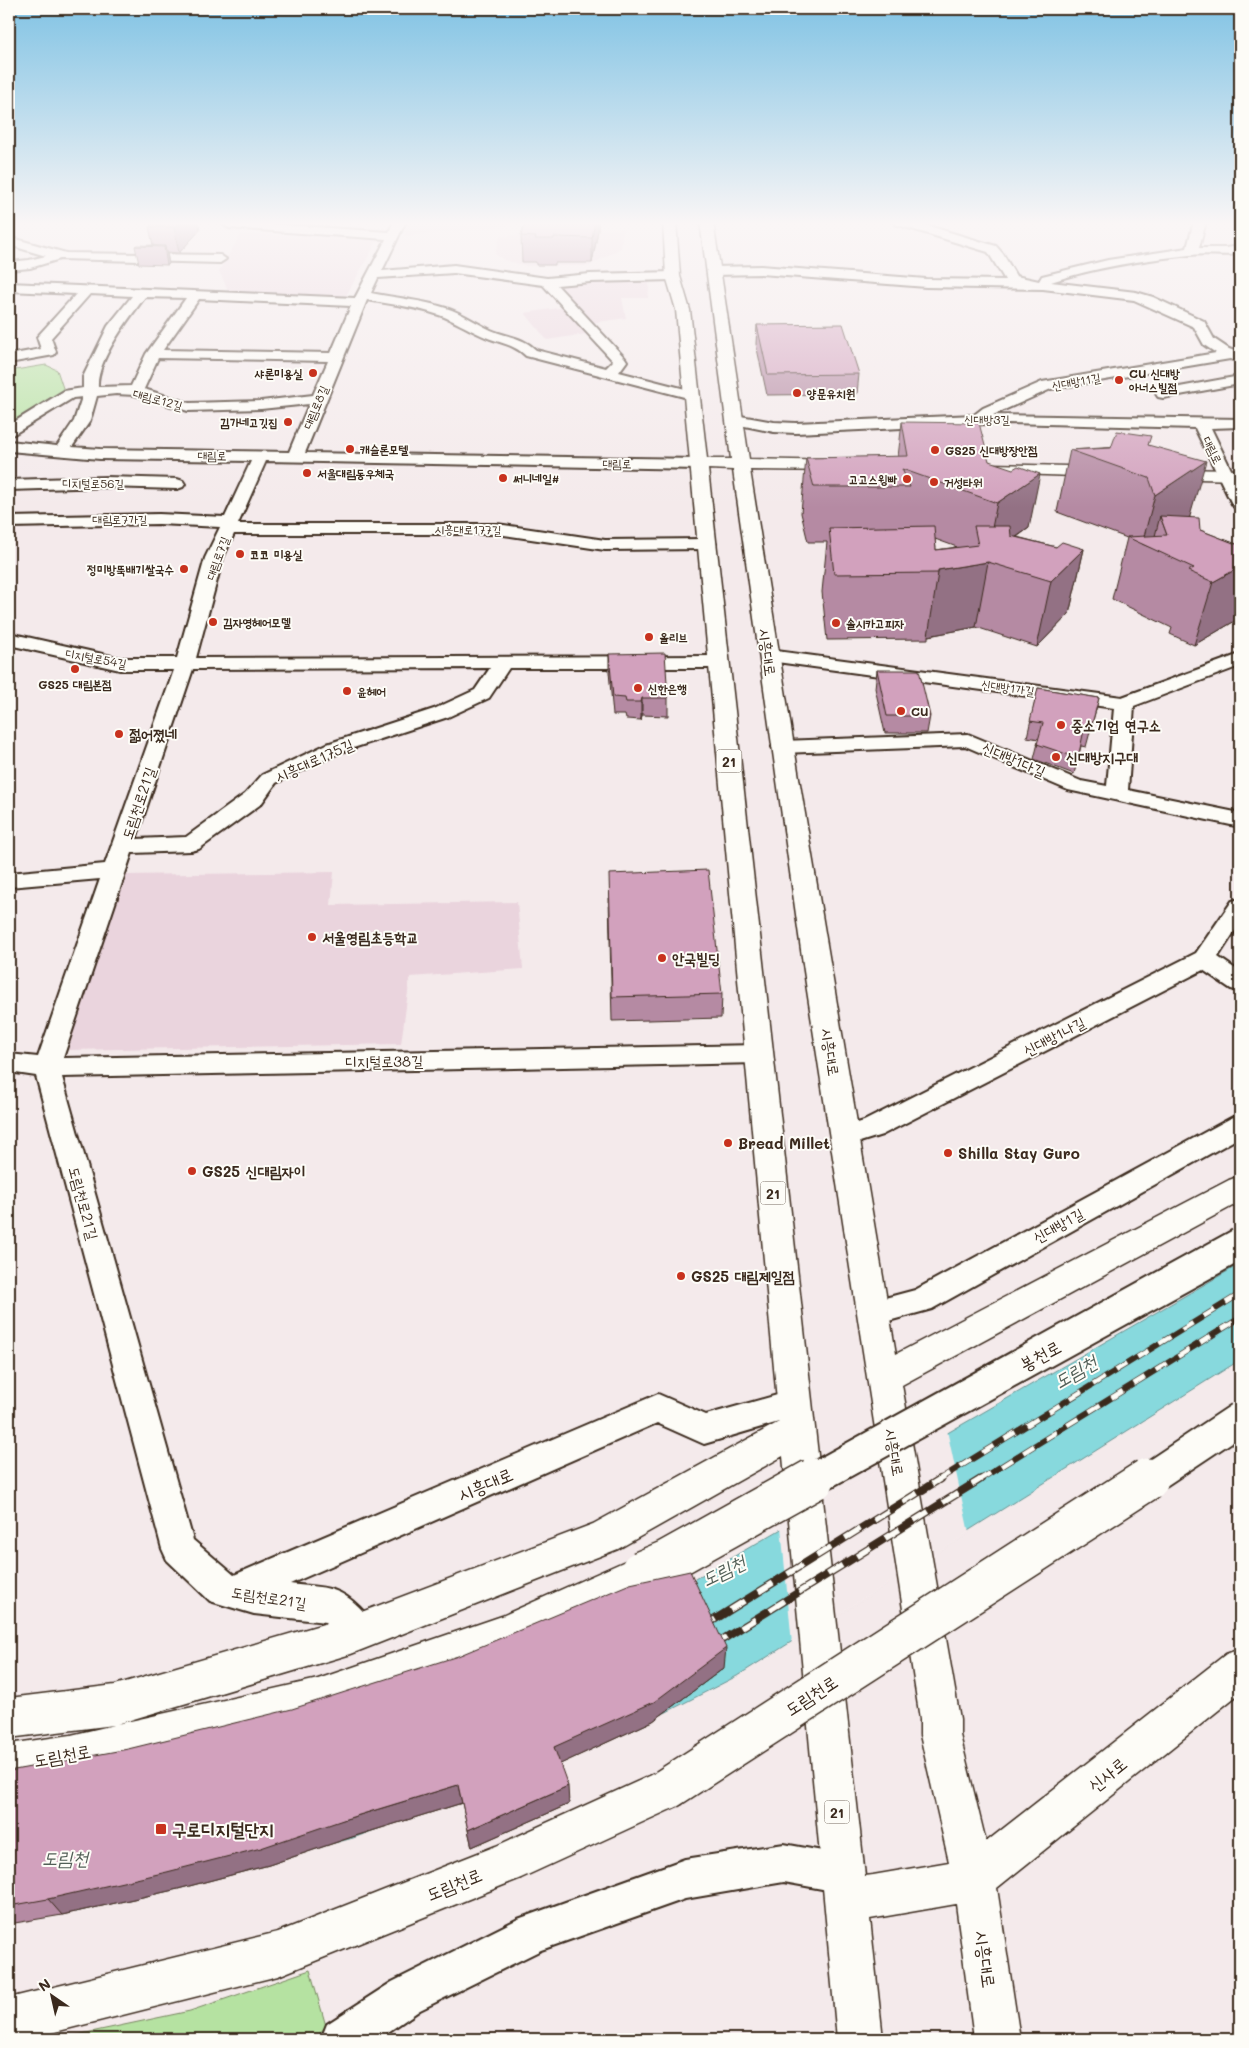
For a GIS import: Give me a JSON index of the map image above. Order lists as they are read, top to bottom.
{
  "streets": {
    "main road": [
      "대림로",
      "시흥대로",
      "21",
      "봉천로",
      "도림천로",
      "신사로"
    ],
    "street": [
      "신대방11길",
      "대림로12길",
      "대림로8길",
      "신대방3길",
      "디지털로56길",
      "대림로7가길",
      "시흥대로177길",
      "대림로7길",
      "디지털로54길",
      "신대방1가길",
      "신대방1다길",
      "시흥대로175길",
      "도림천로21길",
      "신대방1나길",
      "디지털로38길",
      "신대방1길"
    ]
  },
  "crossings": [
    ["신대방11길", "신대방3길"],
    ["대림로12길", "대림로8길"],
    ["대림로8길", "대림로"],
    ["신대방3길", "대림로"],
    ["신대방3길", "시흥대로"],
    ["대림로", "대림로7길"],
    ["대림로", "시흥대로"],
    ["대림로", "21"],
    ["대림로7가길", "시흥대로177길"],
    ["대림로7가길", "대림로7길"],
    ["시흥대로177길", "대림로7길"],
    ["시흥대로177길", "21"],
    ["대림로7길", "디지털로54길"],
    ["대림로7길", "도림천로21길"],
    ["시흥대로", "신대방1가길"],
    ["시흥대로", "신대방1다길"],
    ["시흥대로", "21"],
    ["시흥대로", "도림천로21길"],
    ["시흥대로", "신대방1나길"],
    ["시흥대로", "신대방1길"],
    ["시흥대로", "신사로"],
    ["디지털로54길", "도림천로21길"],
    ["시흥대로175길", "도림천로21길"],
    ["21", "디지털로38길"],
    ["도림천로21길", "디지털로38길"],
    ["봉천로", "도림천로"]
  ],
  "water": ["도림천"],
  "places": {
    "other": [
      "샤론미용실",
      "CU 신대방 아너스빌점",
      "양문유치원",
      "김가네고깃집",
      "캐슬론모텔",
      "GS25 신대방장안점",
      "서울대림동우체국",
      "써니네일#",
      "고고스윙빠",
      "거성타워",
      "코코 미용실",
      "정미방뚝배기쌀국수",
      "김자영헤어모델",
      "솔시카고피자",
      "올리브",
      "GS25 대림본점",
      "신한은행",
      "윤헤어",
      "CU",
      "중소기업 연구소",
      "젊어졌네",
      "신대방지구대",
      "서울영림초등학교",
      "안국빌딩",
      "Bread Millet",
      "Shilla Stay Guro",
      "GS25 신대림자이",
      "GS25 대림제일점"
    ],
    "transit": ["구로디지털단지"]
  },
  "north": "top left"
}
